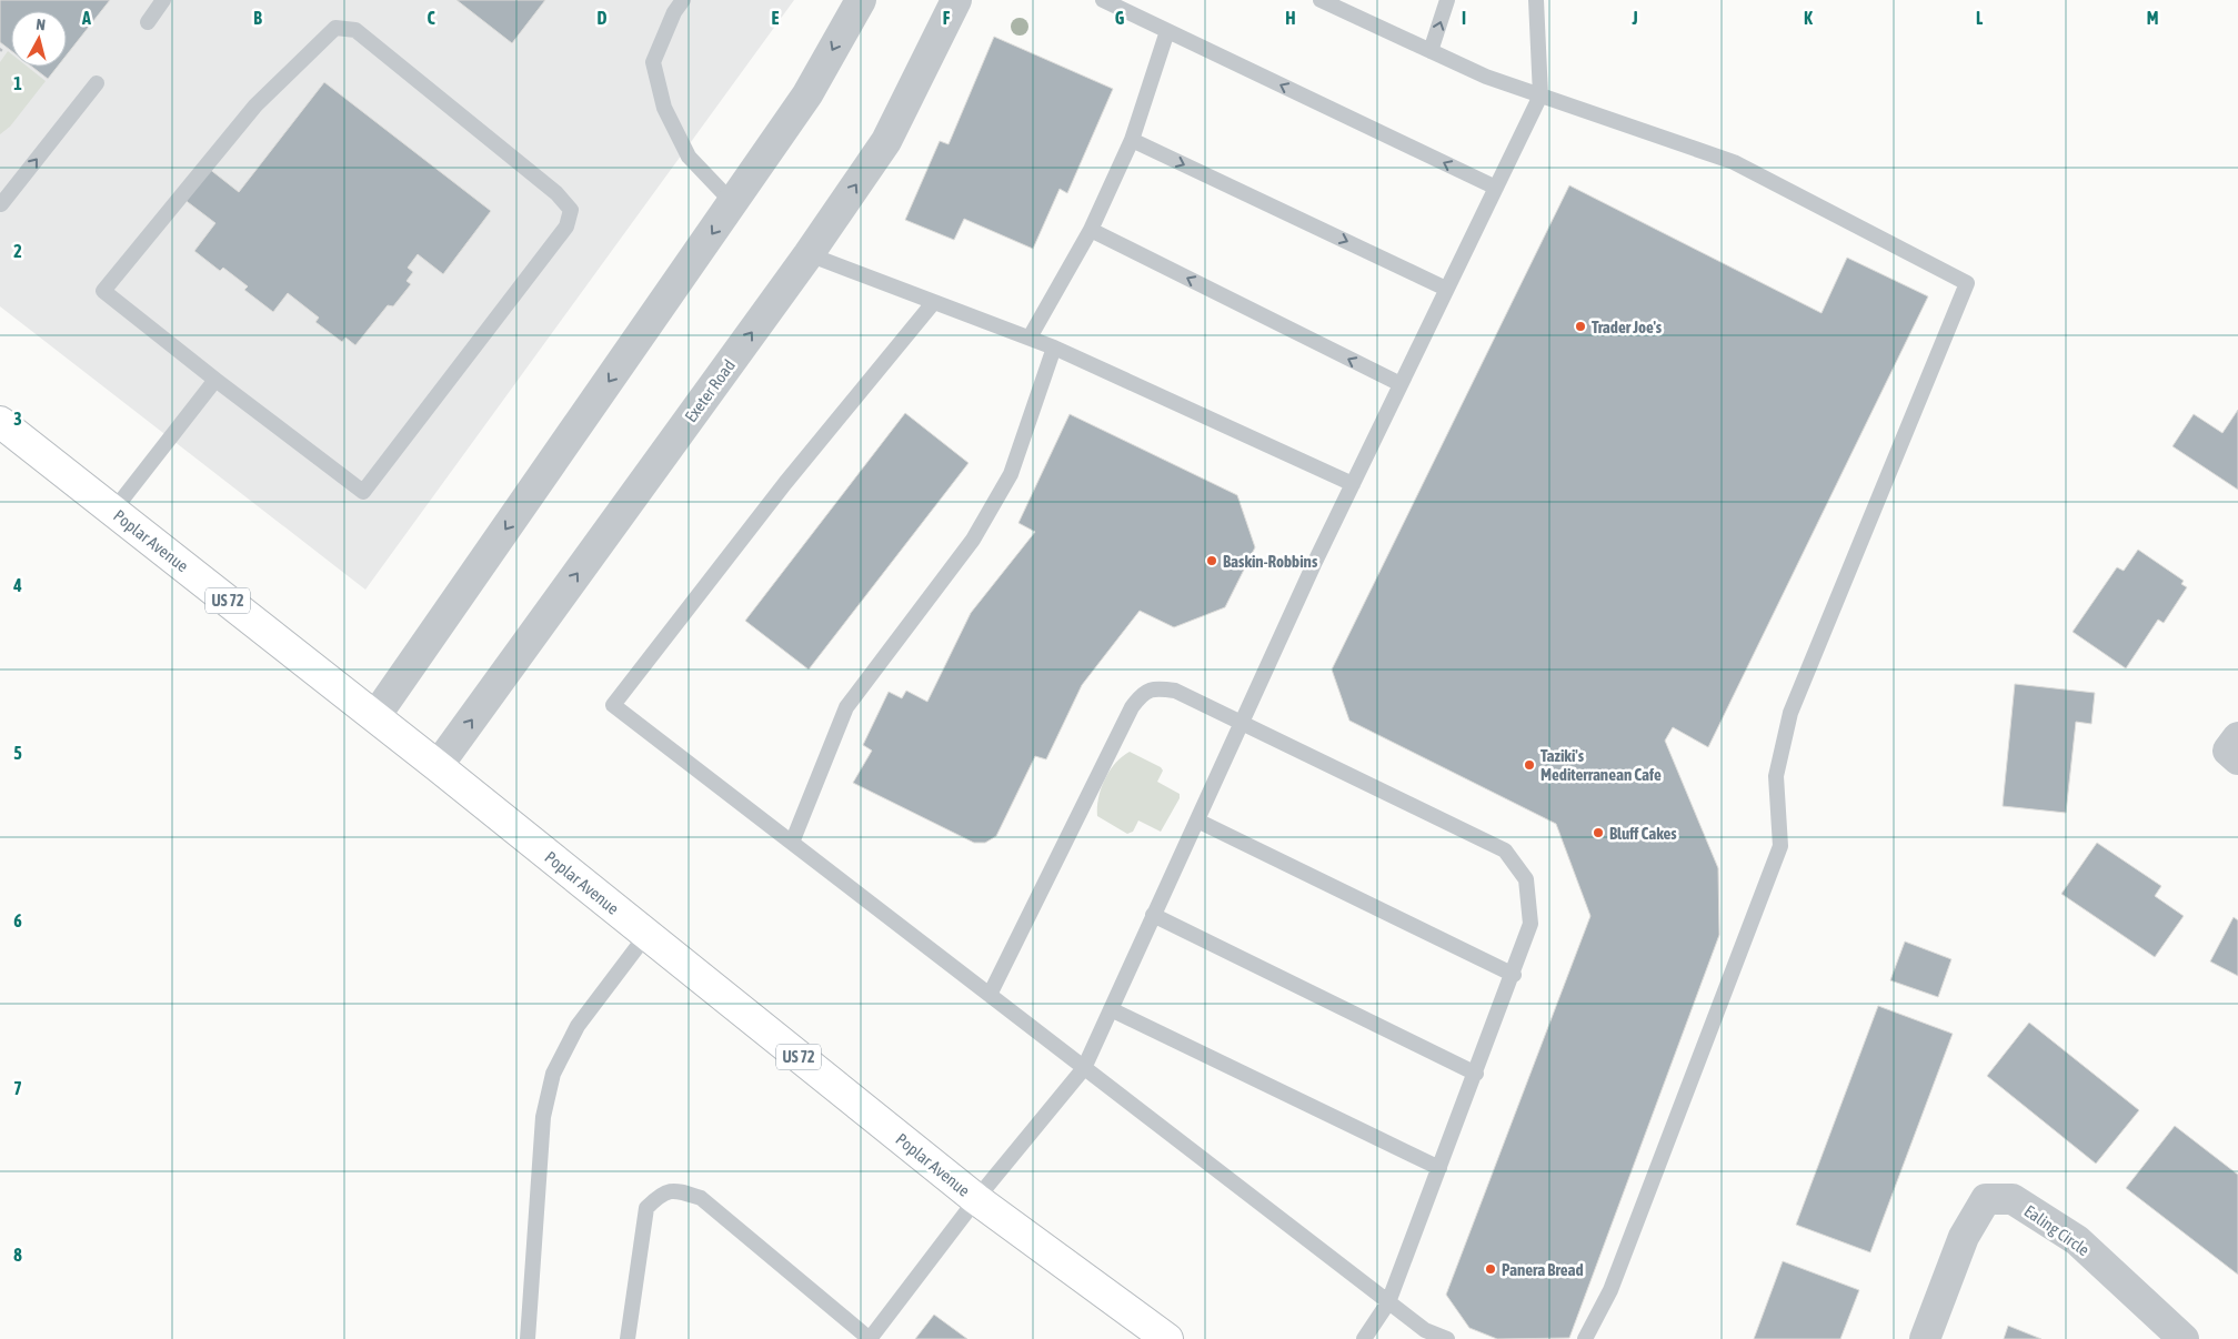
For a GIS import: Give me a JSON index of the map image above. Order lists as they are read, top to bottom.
{
  "streets": {
    "main road": ["Poplar Avenue", "US 72"],
    "street": ["Exeter Road", "Ealing Circle"]
  },
  "crossings": [
    ["Exeter Road", "Poplar Avenue"]
  ],
  "places": [
    "Trader Joe's",
    "Baskin-Robbins",
    "Taziki's Mediterranean Cafe",
    "Bluff Cakes",
    "Panera Bread"
  ],
  "north": "top",
  "grid": {
    "columns": [
      "A",
      "B",
      "C",
      "D",
      "E",
      "F",
      "G",
      "H",
      "I",
      "J",
      "K",
      "L",
      "M"
    ],
    "rows": [
      "1",
      "2",
      "3",
      "4",
      "5",
      "6",
      "7",
      "8"
    ]
  }
}
